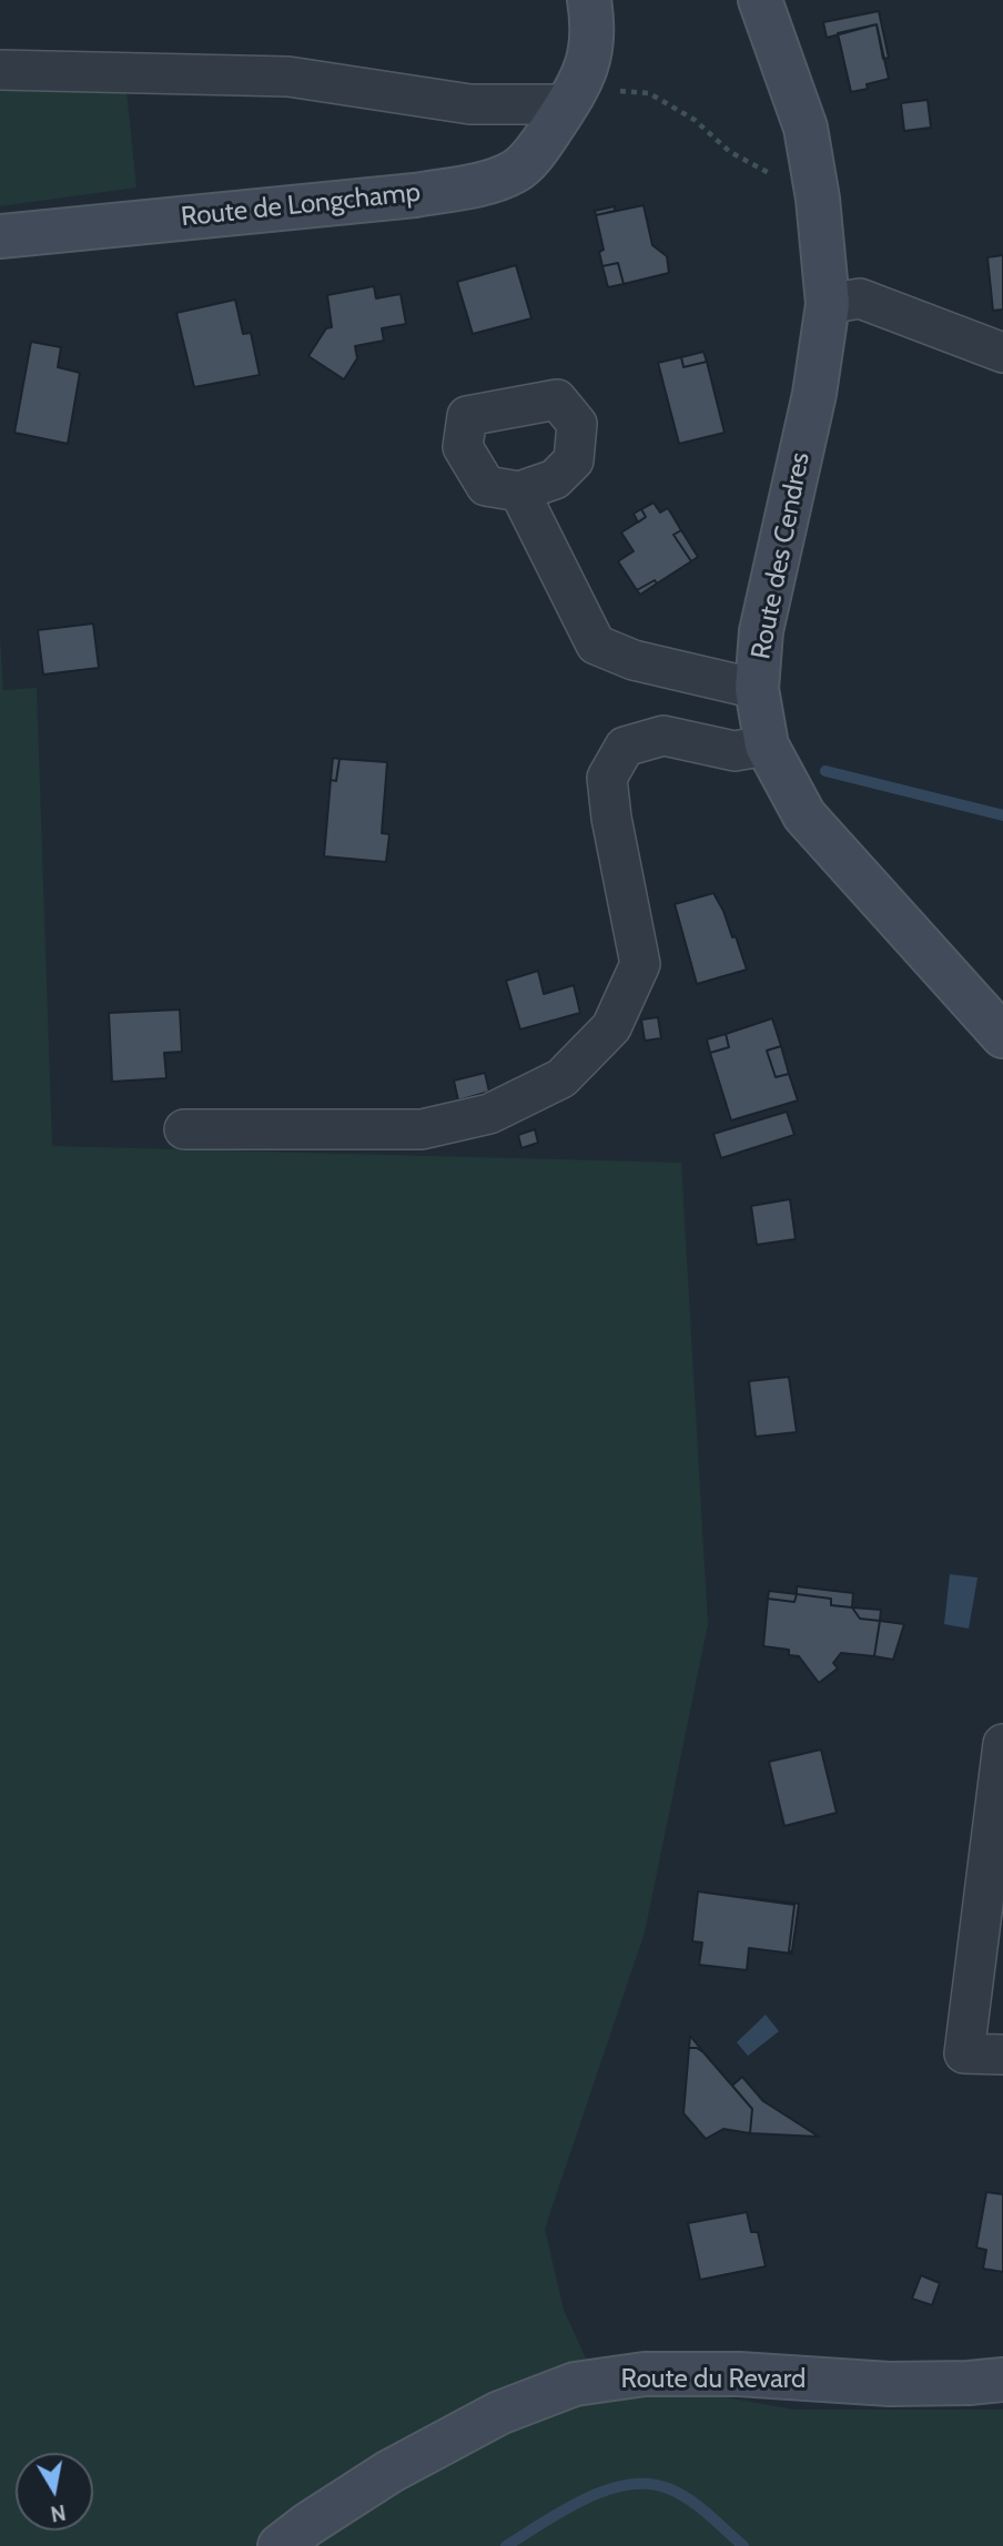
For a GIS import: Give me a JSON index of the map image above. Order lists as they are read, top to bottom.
{
  "streets": {
    "street": ["Route de Longchamp", "Route des Cendres", "Route du Revard"]
  },
  "north": "bottom"
}
